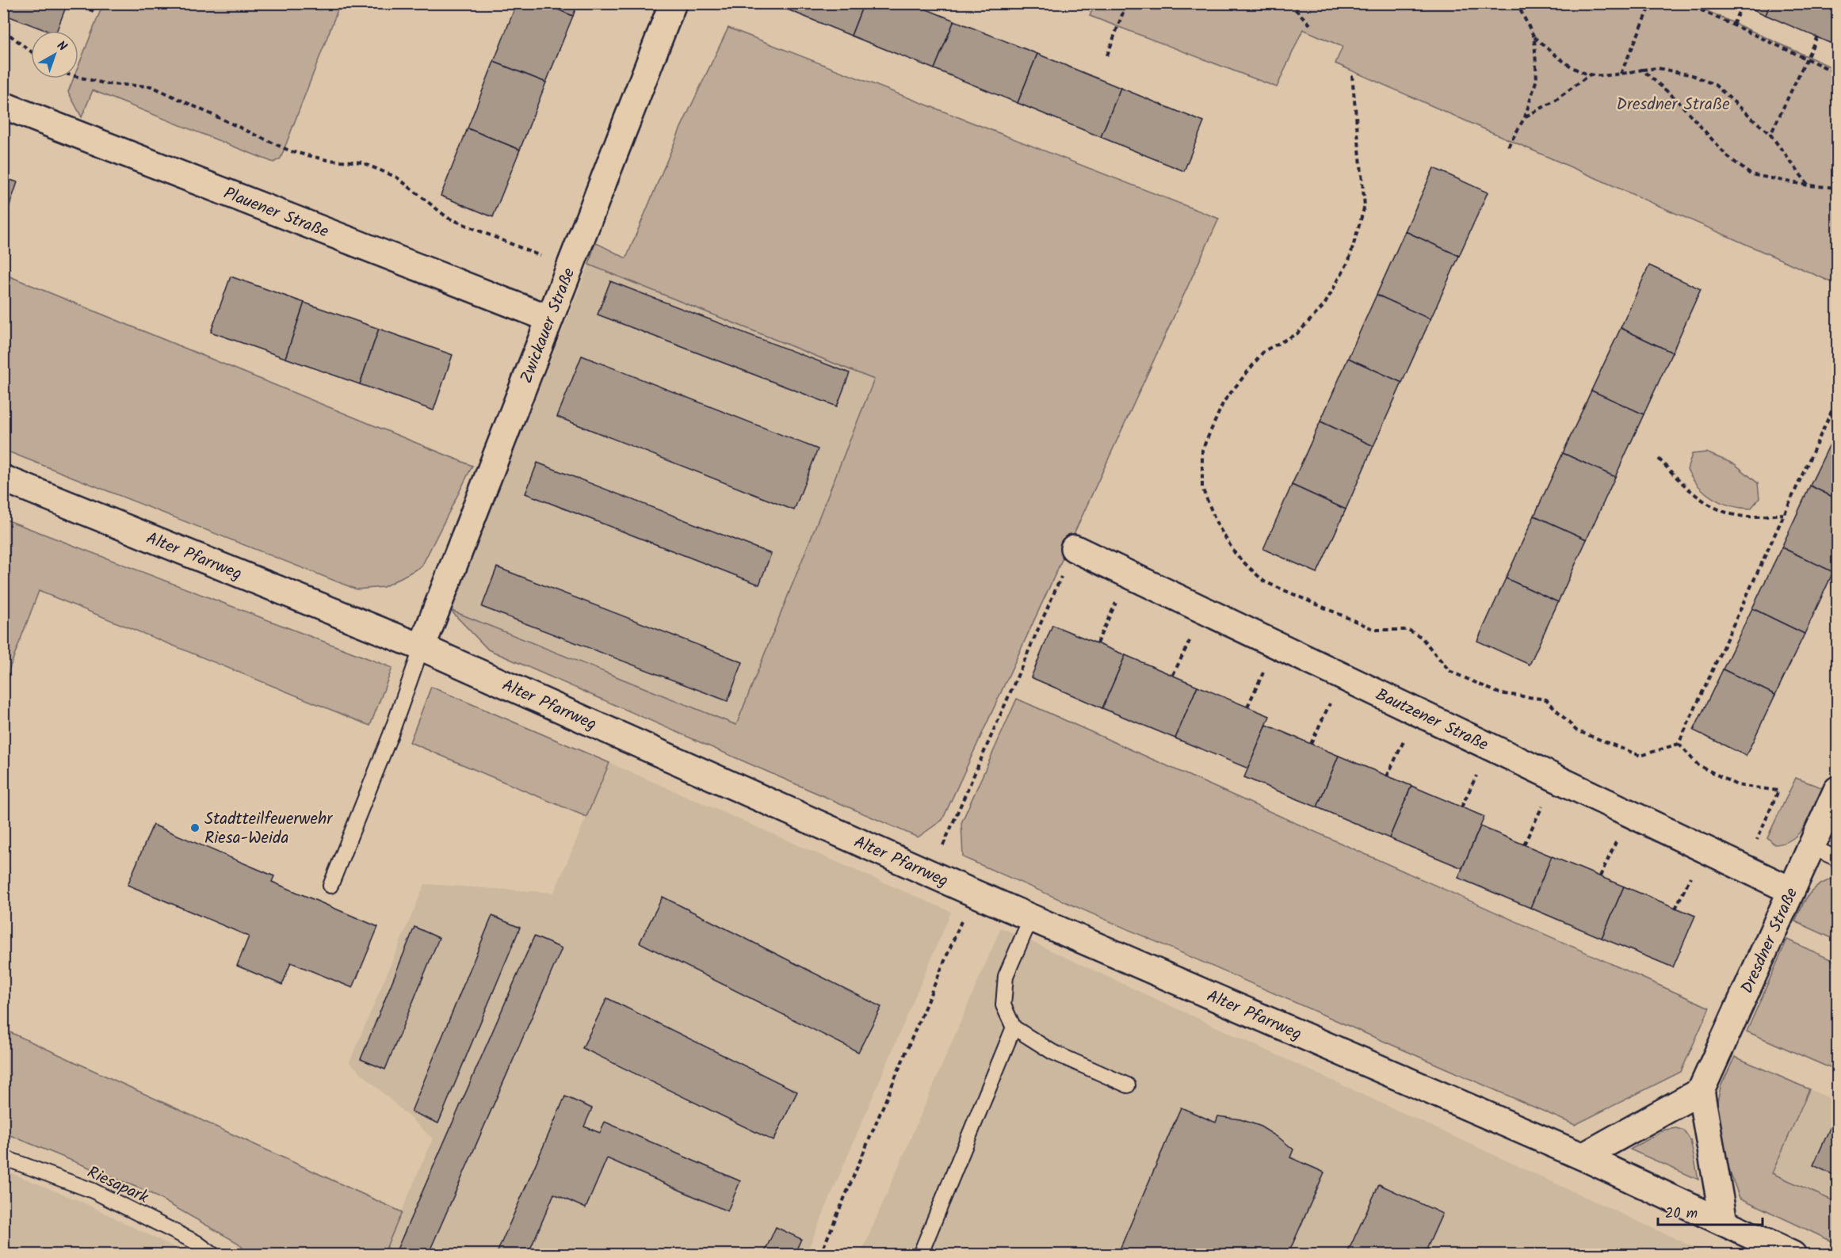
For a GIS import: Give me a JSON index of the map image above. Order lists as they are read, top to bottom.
{
  "streets": {
    "street": [
      "Plauener Straße",
      "Zwickauer Straße",
      "Alter Pfarrweg",
      "Bautzener Straße",
      "Dresdner Straße"
    ],
    "lane": ["Riesapark"]
  },
  "crossings": [
    ["Plauener Straße", "Zwickauer Straße"],
    ["Zwickauer Straße", "Alter Pfarrweg"],
    ["Bautzener Straße", "Dresdner Straße"]
  ],
  "parks": ["Dresdner Straße"],
  "places": ["Stadtteilfeuerwehr Riesa-Weida"],
  "scale_bar": "20 m",
  "north": "top right"
}
